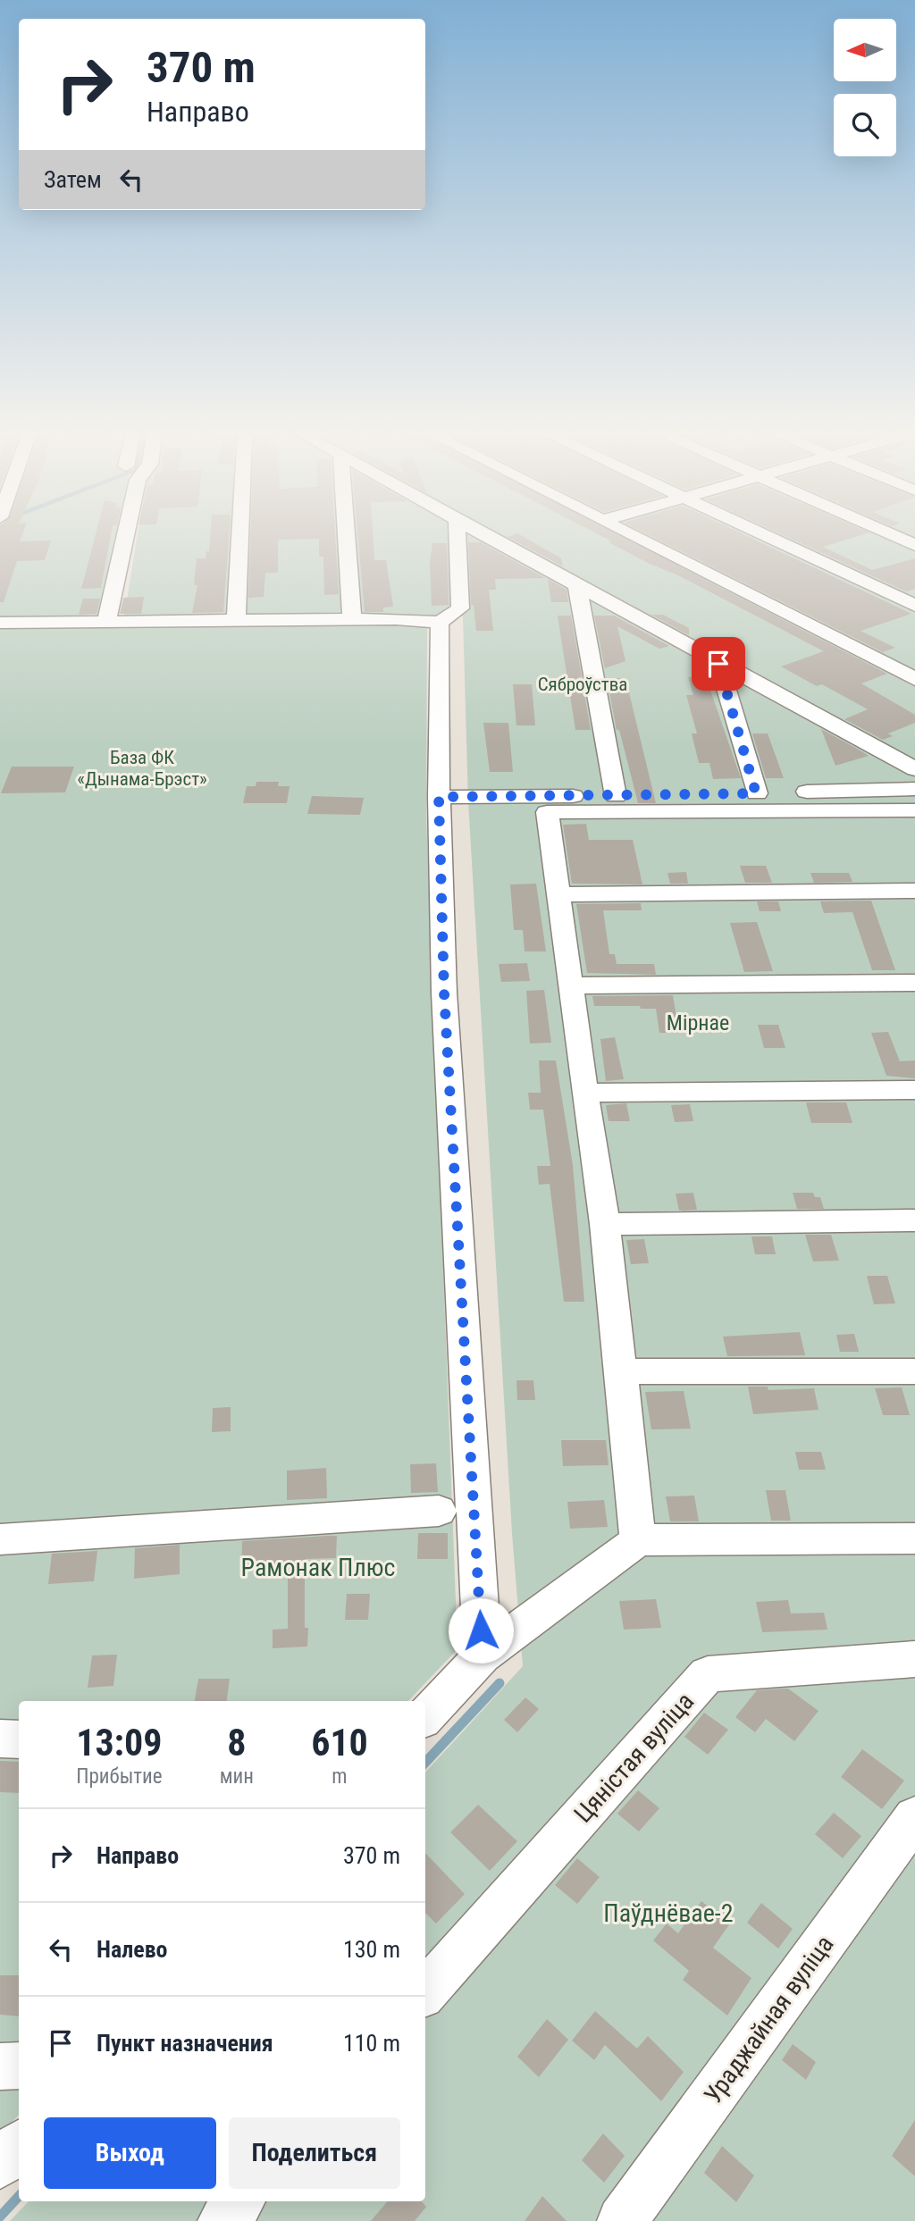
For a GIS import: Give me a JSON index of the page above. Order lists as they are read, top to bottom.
{
  "streets": {
    "street": ["Цяністая вуліца", "Ураджайная вуліца"]
  },
  "parks": [
    "Сяброўства",
    "База ФК «Дынама-Брэст»",
    "Мірнае",
    "Рамонак Плюс",
    "Паўднёвае-2"
  ],
  "north": "left",
  "page": {
    "turn": ["370 m", "Направо"],
    "then": "Затем",
    "eta": [
      "13:09",
      "Прибытие",
      "8",
      "мин",
      "610",
      "m"
    ],
    "list": [
      {
        "name": "Направо",
        "value": "370 m"
      },
      {
        "name": "Налево",
        "value": "130 m"
      },
      {
        "name": "Пункт назначения",
        "value": "110 m"
      }
    ],
    "buttons": ["Выход", "Поделиться"]
  }
}
